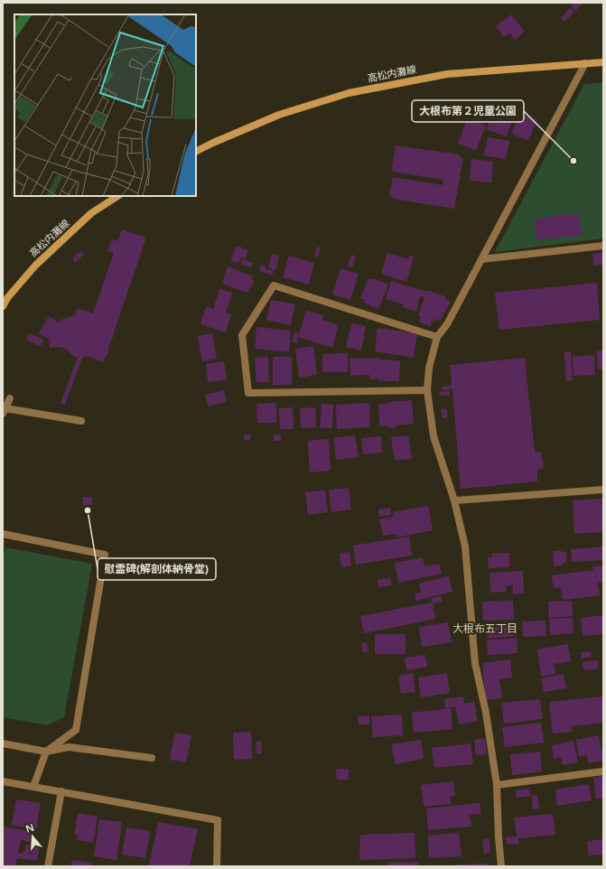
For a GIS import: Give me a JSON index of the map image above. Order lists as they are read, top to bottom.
{
  "streets": {
    "main road": ["高松内灘線"]
  },
  "districts": ["大根布五丁目"],
  "places": ["大根布第２児童公園", "慰霊碑(解剖体納骨堂)"],
  "north": "top"
}
